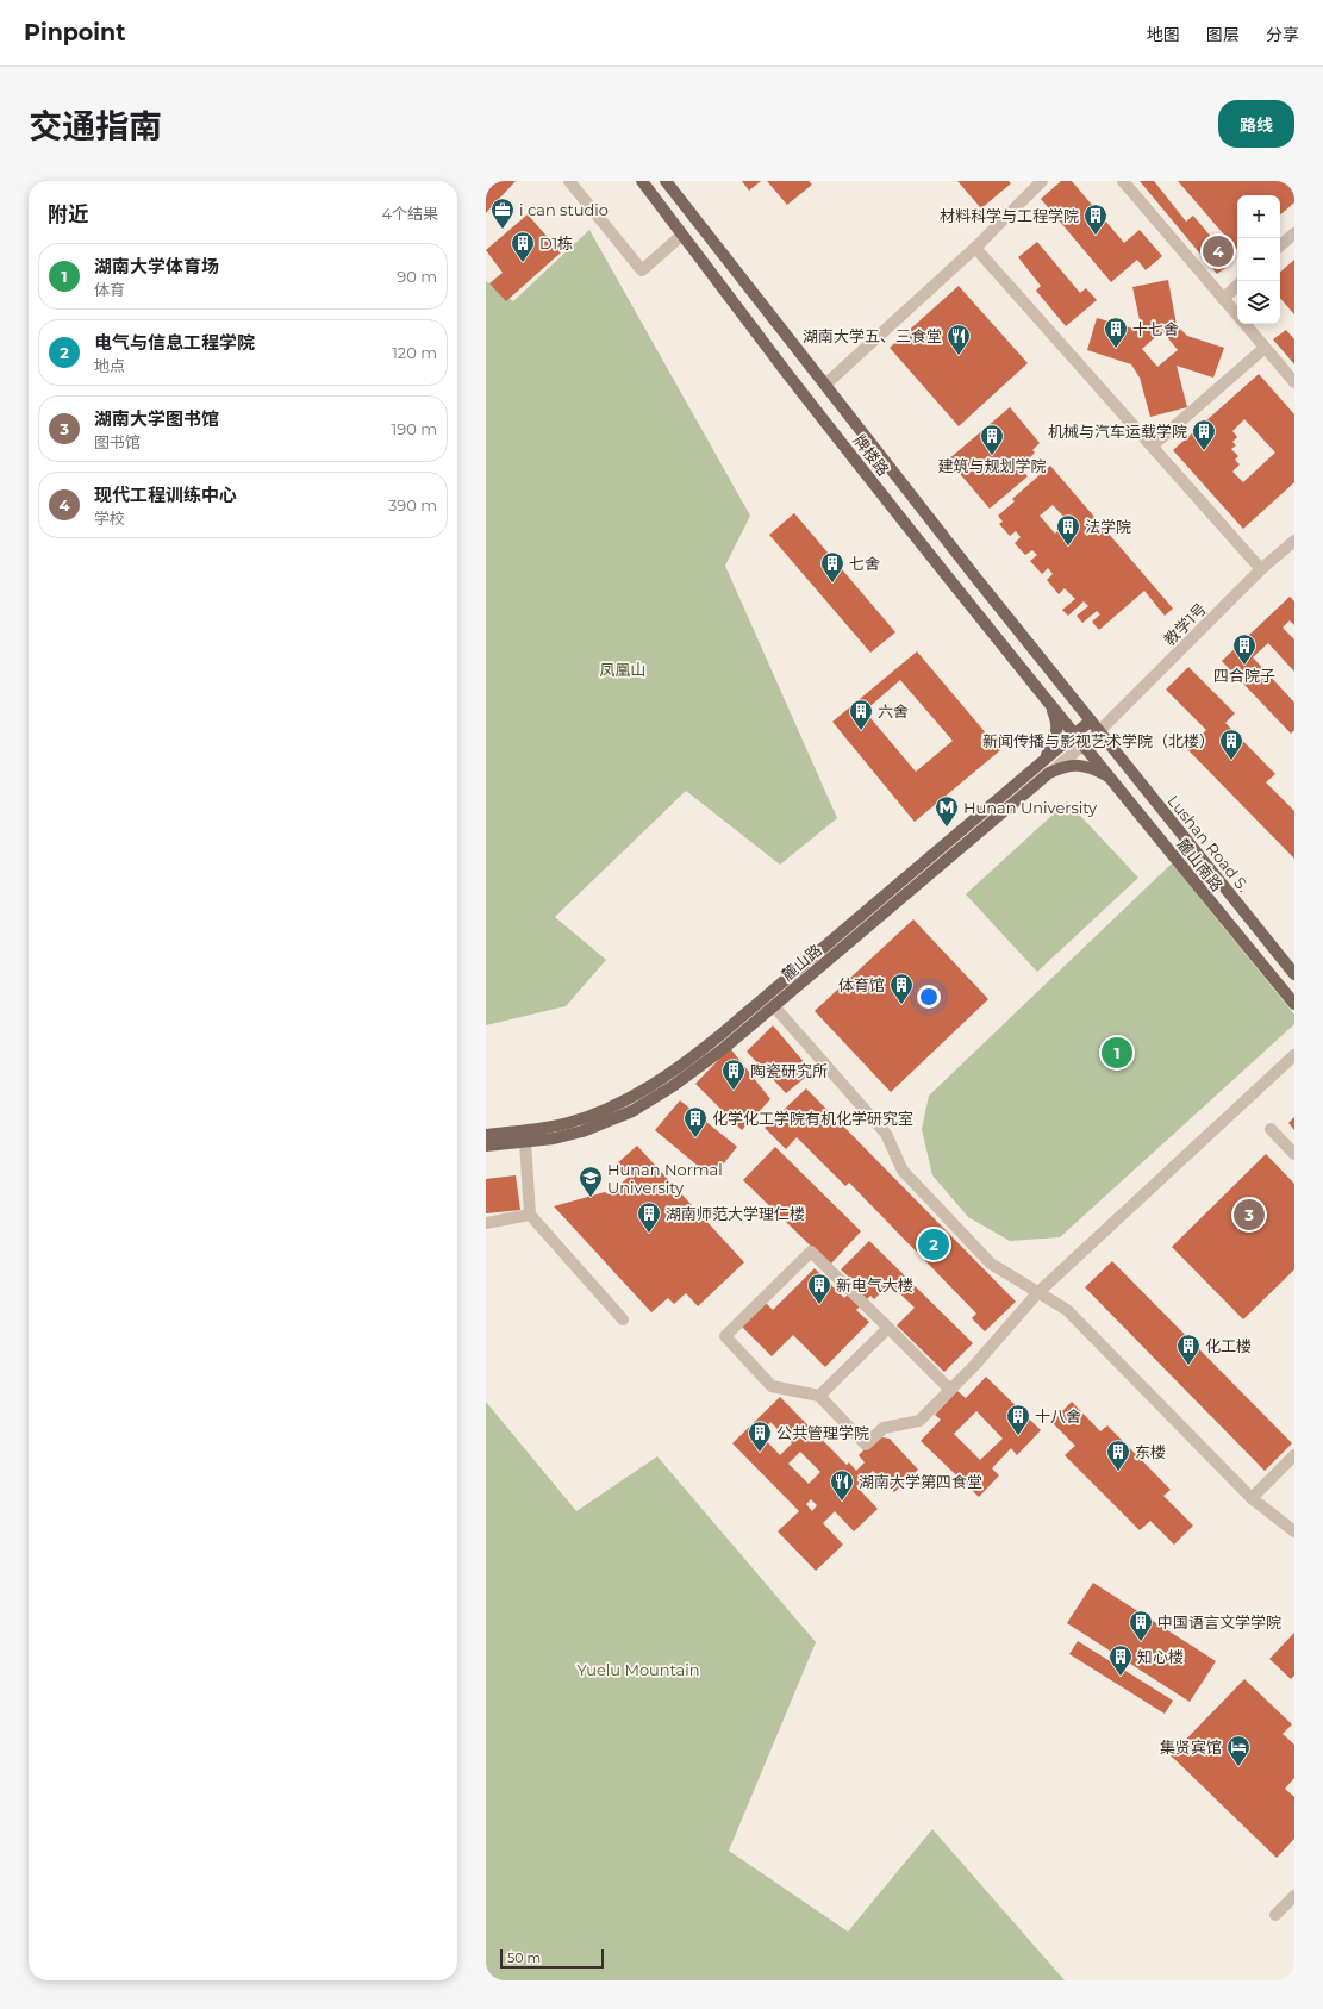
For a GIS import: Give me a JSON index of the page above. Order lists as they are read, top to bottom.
{
  "streets": {
    "main road": [
      "牌楼路",
      "Lushan Road S.",
      "麓山南路",
      "麓山路"
    ],
    "street": ["教学1号"]
  },
  "crossings": [
    ["牌楼路", "教学1号"],
    ["牌楼路", "Lushan Road S."],
    ["牌楼路", "麓山南路"],
    ["牌楼路", "麓山路"],
    ["教学1号", "Lushan Road S."],
    ["教学1号", "麓山路"],
    ["Lushan Road S.", "麓山路"],
    ["麓山南路", "麓山路"]
  ],
  "parks": ["凤凰山", "Yuelu Mountain"],
  "places": {
    "office": ["i can studio"],
    "building": [
      "材料科学与工程学院",
      "D1栋",
      "十七舍",
      "机械与汽车运载学院",
      "建筑与规划学院",
      "法学院",
      "七舍",
      "四合院子",
      "六舍",
      "新闻传播与影视艺术学院（北楼）",
      "体育馆",
      "陶瓷研究所",
      "化学化工学院有机化学研究室",
      "湖南师范大学理仁楼",
      "新电气大楼",
      "化工楼",
      "十八舍",
      "公共管理学院",
      "东楼",
      "中国语言文学学院",
      "知心楼"
    ],
    "restaurant": ["湖南大学五、三食堂", "湖南大学第四食堂"],
    "metro station": ["Hunan University"],
    "school or university": ["Hunan Normal University"],
    "hotel": ["集贤宾馆"]
  },
  "scale_bar": "50 m",
  "page": {
    "header": "Pinpoint",
    "nav": ["地图", "图层", "分享"],
    "title": "交通指南",
    "buttons": "路线",
    "heading": ["附近", "4个结果"],
    "map_buttons": ["+", "−"],
    "pins": [
      "4",
      "1",
      "3",
      "2"
    ],
    "list": [
      {
        "mark": "1",
        "name": "湖南大学体育场",
        "note": "体育",
        "value": "90 m"
      },
      {
        "mark": "2",
        "name": "电气与信息工程学院",
        "note": "地点",
        "value": "120 m"
      },
      {
        "mark": "3",
        "name": "湖南大学图书馆",
        "note": "图书馆",
        "value": "190 m"
      },
      {
        "mark": "4",
        "name": "现代工程训练中心",
        "note": "学校",
        "value": "390 m"
      }
    ],
    "scale": "50 m"
  }
}
